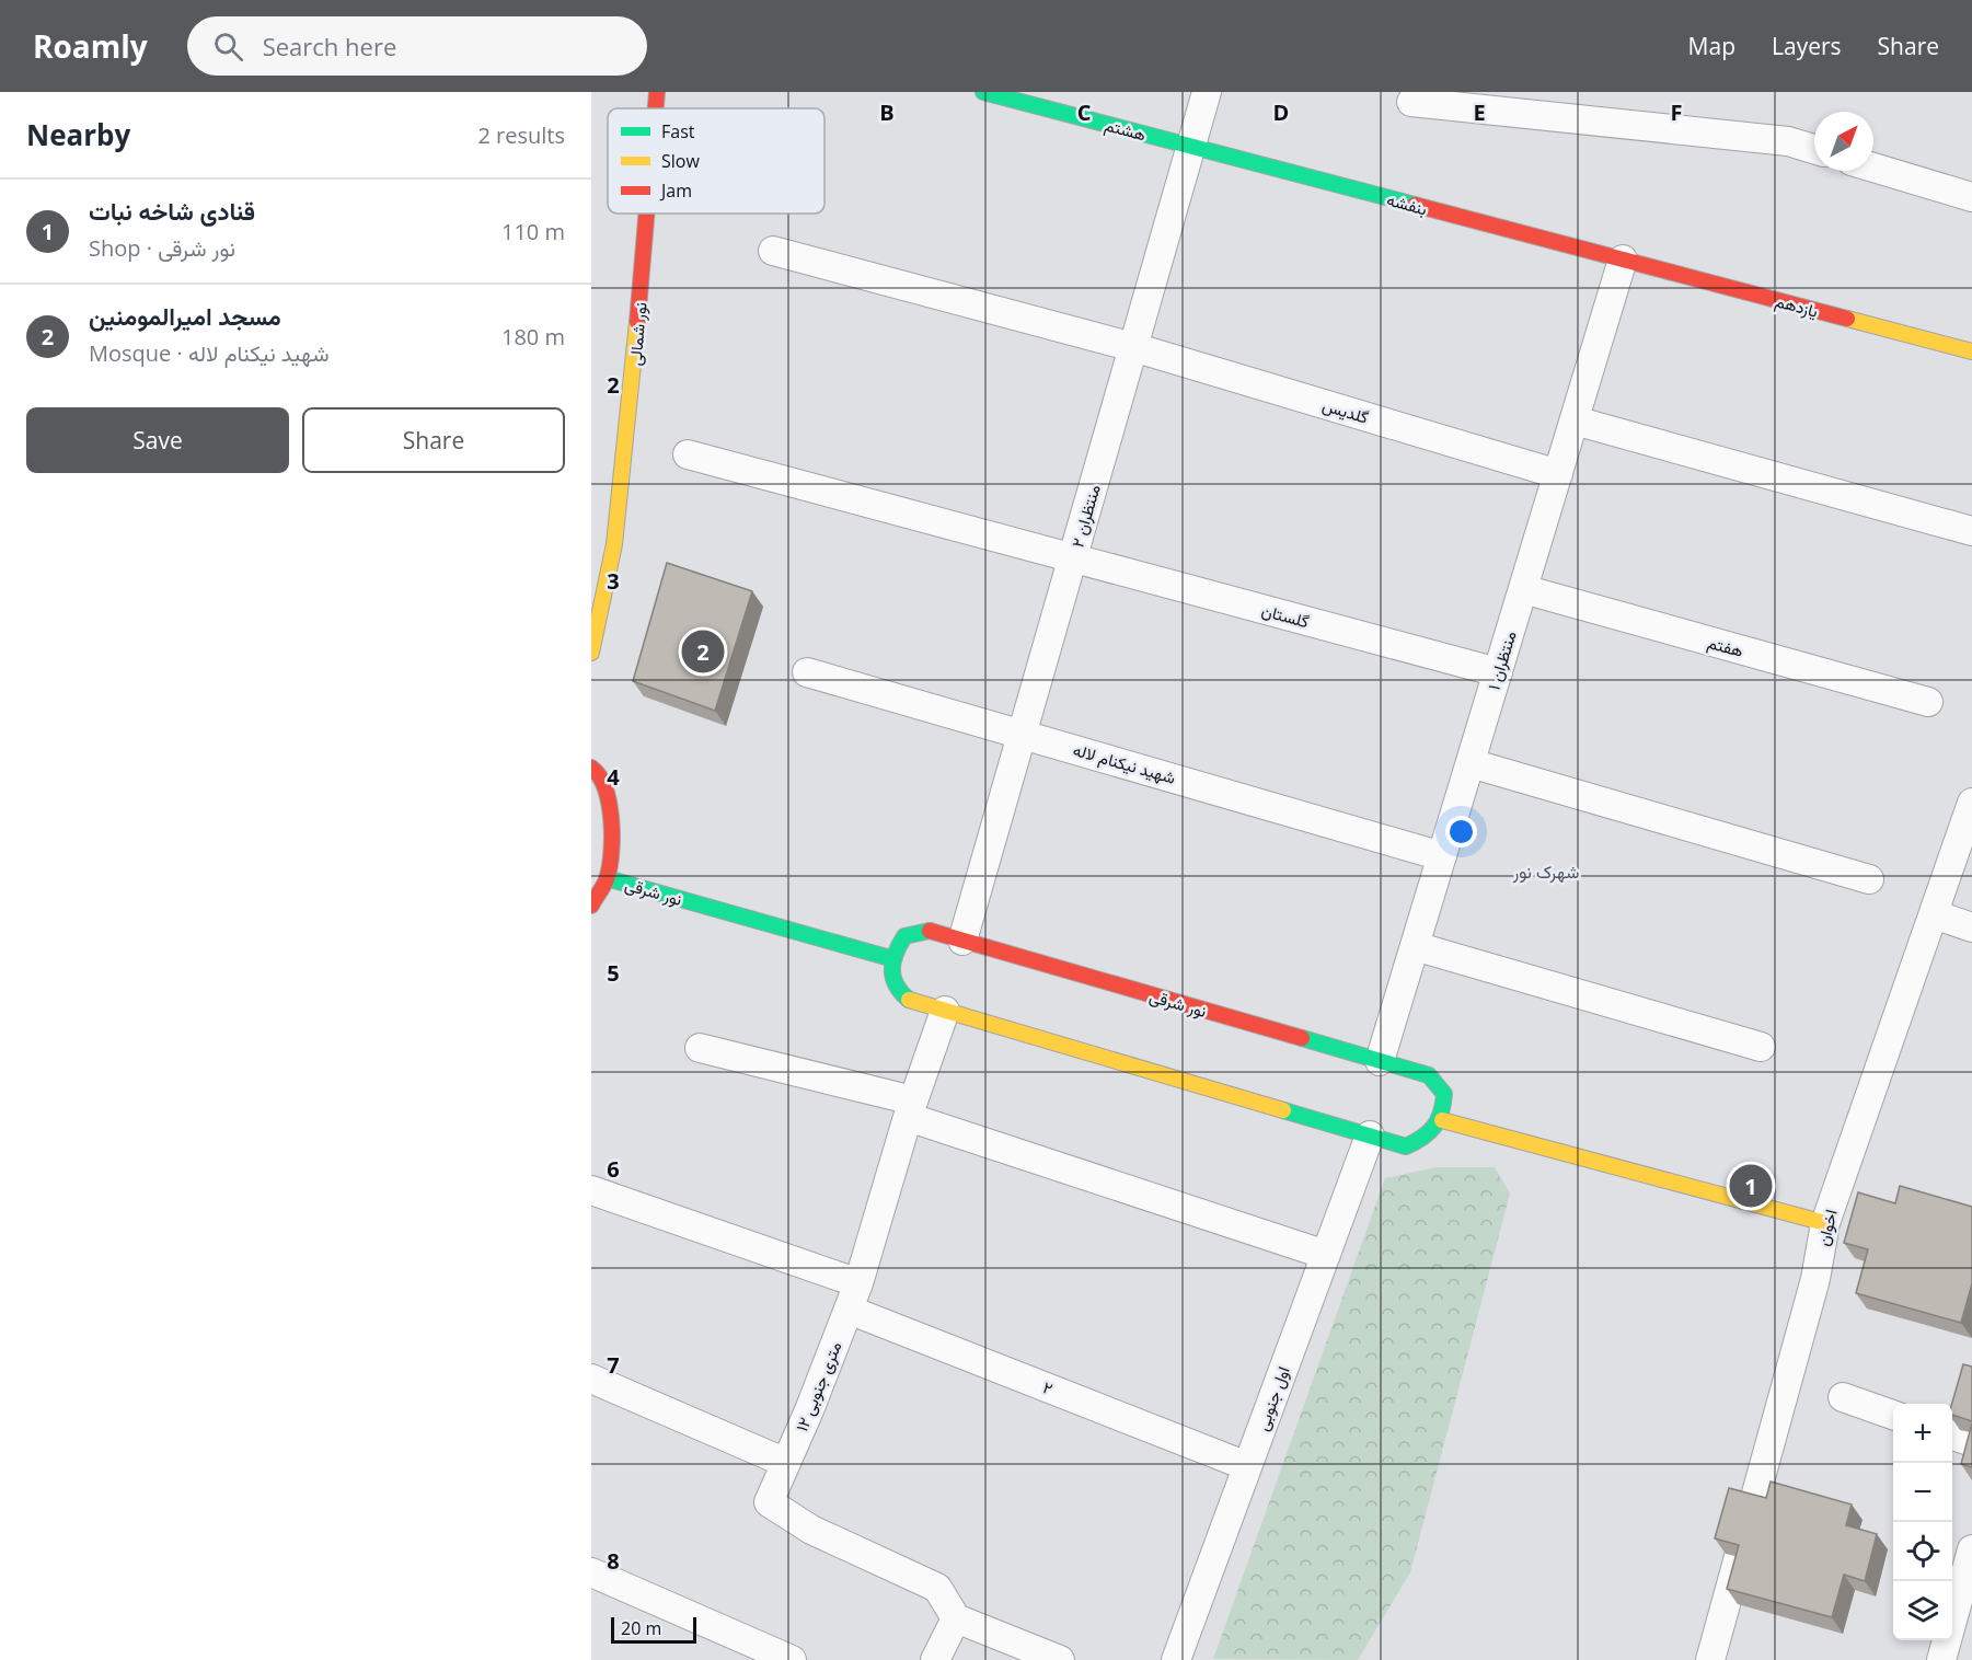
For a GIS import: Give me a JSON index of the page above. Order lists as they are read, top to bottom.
{
  "streets": {
    "street": [
      "هشتم",
      "بنفشه",
      "یازدهم",
      "نور شمالی",
      "گلدیس",
      "منتظران ۲",
      "گلستان",
      "هفتم",
      "منتظران ۱",
      "شهید نیکنام لاله",
      "نور شرقی",
      "اخوان",
      "۱۲ متری جنوبی",
      "۲",
      "اول جنوبی"
    ]
  },
  "crossings": [
    ["هشتم", "بنفشه"],
    ["هشتم", "منتظران ۲"],
    ["بنفشه", "یازدهم"],
    ["بنفشه", "منتظران ۲"],
    ["بنفشه", "منتظران ۱"],
    ["یازدهم", "منتظران ۱"],
    ["گلدیس", "منتظران ۲"],
    ["گلدیس", "منتظران ۱"],
    ["منتظران ۲", "گلستان"],
    ["منتظران ۲", "شهید نیکنام لاله"],
    ["منتظران ۲", "نور شرقی"],
    ["گلستان", "منتظران ۱"],
    ["هفتم", "منتظران ۱"],
    ["منتظران ۱", "شهید نیکنام لاله"],
    ["منتظران ۱", "نور شرقی"],
    ["۱۲ متری جنوبی", "۲"],
    ["۲", "اول جنوبی"]
  ],
  "districts": ["شهرک نور"],
  "legend": ["Fast", "Slow", "Jam"],
  "scale_bar": "20 m",
  "north": "top right",
  "page": {
    "header": "Roamly",
    "search": "Search here",
    "nav": ["Map", "Layers", "Share"],
    "heading": ["Nearby", "2 results"],
    "list": [
      {
        "mark": "1",
        "name": "قنادی شاخه نبات",
        "note": "Shop · نور شرقی",
        "value": "110 m"
      },
      {
        "mark": "2",
        "name": "مسجد امیرالمومنین",
        "note": "Mosque · شهید نیکنام لاله",
        "value": "180 m"
      }
    ],
    "buttons": ["Save", "Share"],
    "pins": ["2", "1"],
    "map_buttons": ["+", "−"],
    "scale": "20 m"
  },
  "grid": {
    "columns": [
      "B",
      "C",
      "D",
      "E",
      "F"
    ],
    "rows": [
      "2",
      "3",
      "4",
      "5",
      "6",
      "7",
      "8"
    ]
  }
}
